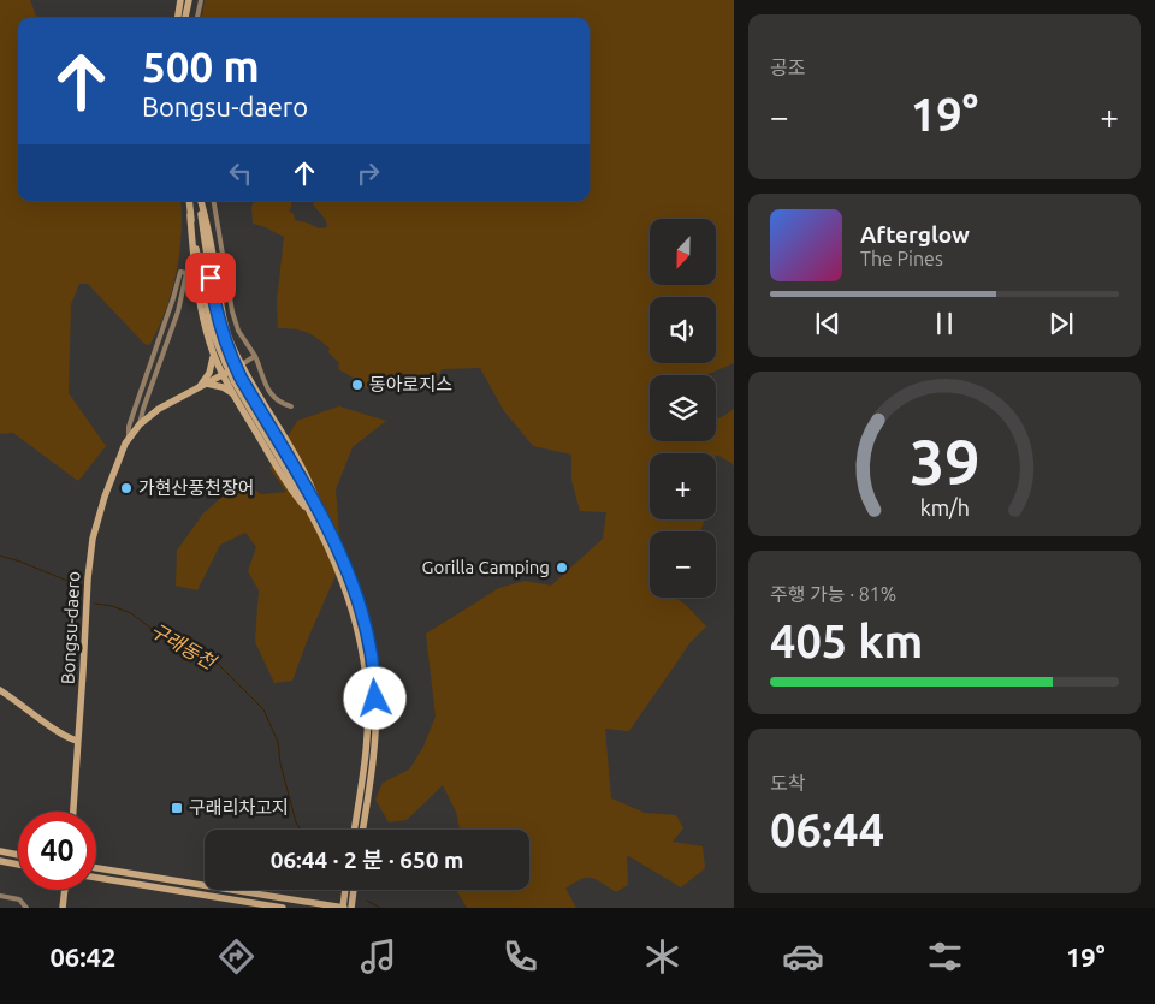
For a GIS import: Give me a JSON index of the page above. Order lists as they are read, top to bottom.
{
  "streets": {
    "street": ["Bongsu-daero"]
  },
  "water": ["구래동천"],
  "places": {
    "other": ["동아로지스", "가현산풍천장어", "Gorilla Camping"],
    "transit": ["구래리차고지"]
  },
  "north": "bottom",
  "page": {
    "tile": [
      "공조",
      ["주행 가능 · 81%", "405 km"],
      ["도착", "06:44"]
    ],
    "turn": ["500 m", "Bongsu-daero"],
    "heat": ["−", "19°", "+"],
    "song": ["Afterglow", "The Pines"],
    "map_buttons": ["+", "−"],
    "limit": "40",
    "trip": "06:44 · 2 분 · 650 m",
    "tabs": ["06:42", "19°"],
    "gauge": ["39", "km/h"]
  }
}
